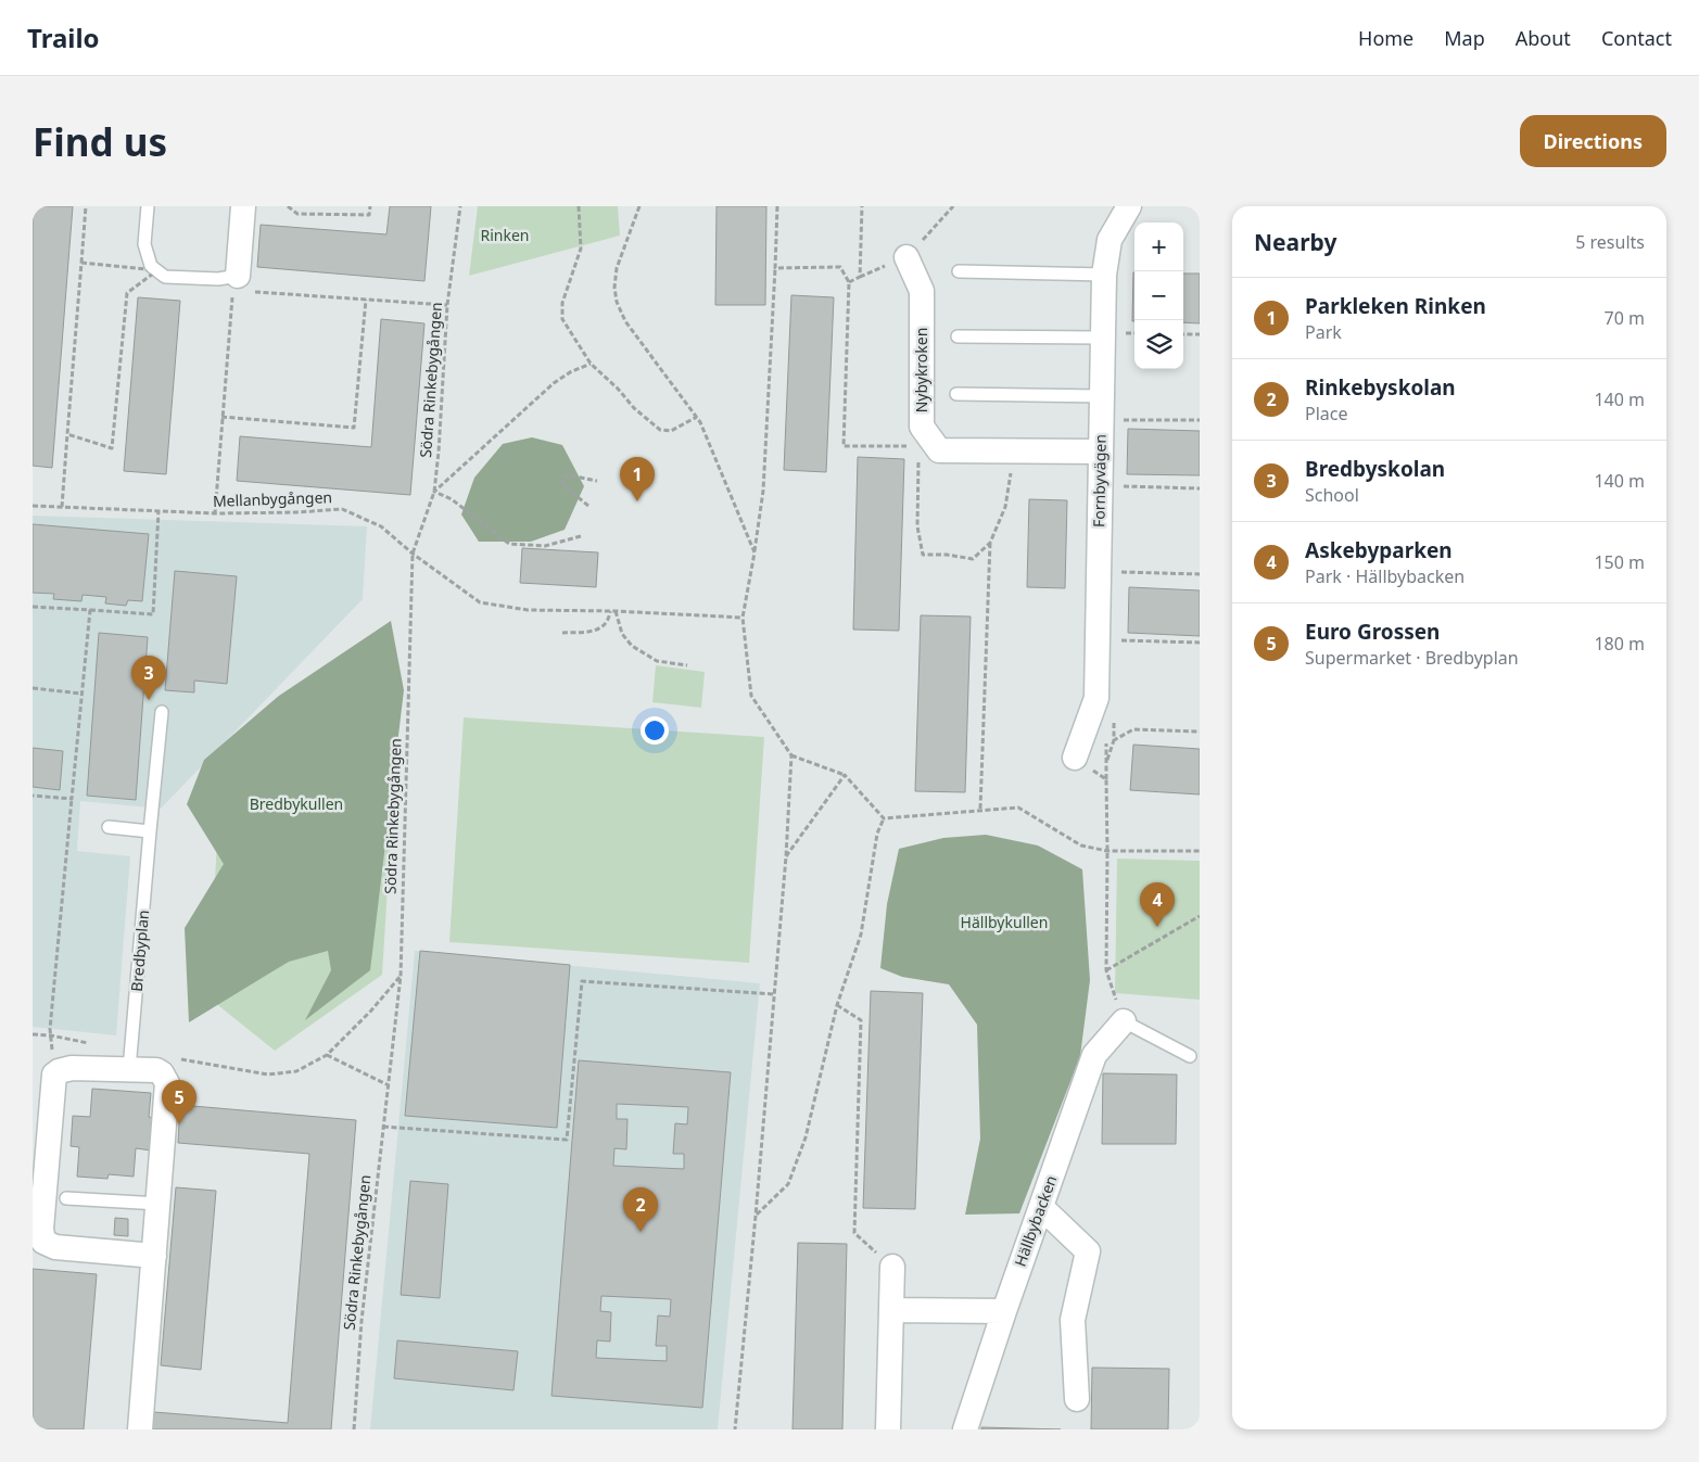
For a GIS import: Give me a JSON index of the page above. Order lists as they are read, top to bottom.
{
  "streets": {
    "street": ["Nybykroken", "Fornbyvägen", "Hällbybacken"],
    "lane": ["Bredbyplan"],
    "path": ["Södra Rinkebygången", "Mellanbygången"]
  },
  "crossings": [
    ["Nybykroken", "Fornbyvägen"],
    ["Södra Rinkebygången", "Mellanbygången"]
  ],
  "parks": ["Rinken", "Bredbykullen", "Hällbykullen"],
  "page": {
    "header": "Trailo",
    "nav": [
      "Home",
      "Map",
      "About",
      "Contact"
    ],
    "buttons": "Directions",
    "title": "Find us",
    "heading": ["Nearby", "5 results"],
    "map_buttons": ["+", "−"],
    "list": [
      {
        "mark": "1",
        "name": "Parkleken Rinken",
        "note": "Park",
        "value": "70 m"
      },
      {
        "mark": "2",
        "name": "Rinkebyskolan",
        "note": "Place",
        "value": "140 m"
      },
      {
        "mark": "3",
        "name": "Bredbyskolan",
        "note": "School",
        "value": "140 m"
      },
      {
        "mark": "4",
        "name": "Askebyparken",
        "note": "Park · Hällbybacken",
        "value": "150 m"
      },
      {
        "mark": "5",
        "name": "Euro Grossen",
        "note": "Supermarket · Bredbyplan",
        "value": "180 m"
      }
    ],
    "pins": [
      "1",
      "3",
      "4",
      "5",
      "2"
    ]
  }
}
